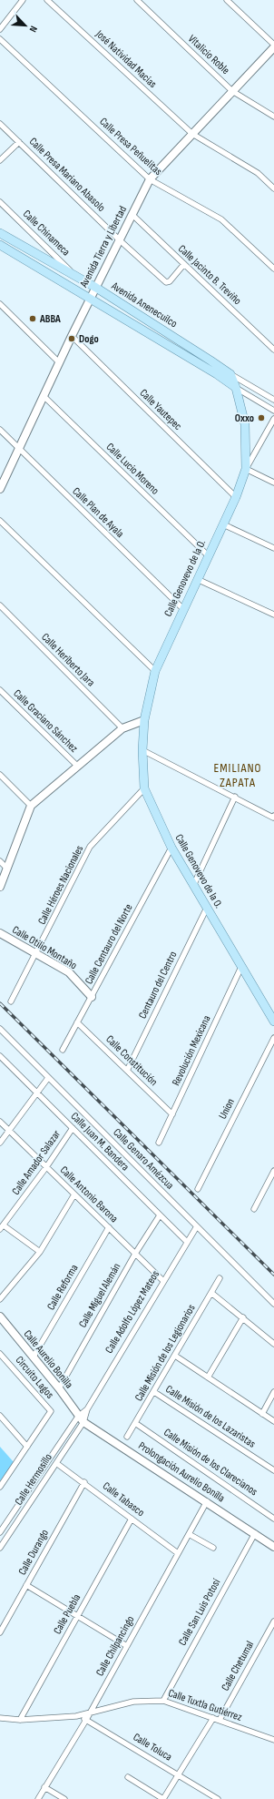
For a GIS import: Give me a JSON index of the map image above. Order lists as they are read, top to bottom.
{
  "streets": {
    "main road": ["Avenida Anenecuilco", "Calle Genovevo de la O."],
    "street": [
      "Vitalicio Roble",
      "José Natividad Macias",
      "Calle Presa Peñuelitas",
      "Calle Presa Mariano Abasolo",
      "Calle Chinameca",
      "Avenida Tierra y Libertad",
      "Calle Jacinto B. Treviño",
      "Calle Yautepec",
      "Calle Lucio Moreno",
      "Calle Plan de Ayala",
      "Calle Heriberto Jara",
      "Calle Graciano Sánchez",
      "Calle Héroes Nacionales",
      "Calle Centauro del Norte",
      "Calle Otilio Montaño",
      "Centauro del Centro",
      "Revolución Mexicana",
      "Calle Constitución",
      "Union",
      "Calle Juan M. Bandera",
      "Calle Genaro Amézcua",
      "Calle Amador Salazar",
      "Calle Antonio Barona",
      "Calle Reforma",
      "Calle Miguel Alemán",
      "Calle Adolfo López Mateos",
      "Calle Misión de los Legionarios",
      "Calle Aurelio Bonilla",
      "Circuito Lagos",
      "Calle Misión de los Lazaristas",
      "Calle Misión de los Clarecianos",
      "Prolongación Aurelio Bonilla",
      "Calle Hermosillo",
      "Calle Tabasco",
      "Calle Durango",
      "Calle San Luis Potosí",
      "Calle Puebla",
      "Calle Chilpancingo",
      "Calle Chetumal",
      "Calle Tuxtla Gutiérrez",
      "Calle Toluca"
    ]
  },
  "crossings": [
    ["Vitalicio Roble", "Avenida Tierra y Libertad"],
    ["José Natividad Macias", "Avenida Tierra y Libertad"],
    ["Calle Presa Peñuelitas", "Avenida Tierra y Libertad"],
    ["Calle Presa Mariano Abasolo", "Avenida Tierra y Libertad"],
    ["Calle Presa Mariano Abasolo", "Calle Jacinto B. Treviño"],
    ["Calle Chinameca", "Avenida Anenecuilco"],
    ["Avenida Tierra y Libertad", "Calle Jacinto B. Treviño"],
    ["Avenida Tierra y Libertad", "Avenida Anenecuilco"],
    ["Avenida Tierra y Libertad", "Calle Yautepec"],
    ["Avenida Tierra y Libertad", "Calle Lucio Moreno"],
    ["Avenida Tierra y Libertad", "Calle Plan de Ayala"],
    ["Avenida Anenecuilco", "Calle Genovevo de la O."],
    ["Calle Yautepec", "Calle Genovevo de la O."],
    ["Calle Lucio Moreno", "Calle Genovevo de la O."],
    ["Calle Plan de Ayala", "Calle Genovevo de la O."],
    ["Calle Genovevo de la O.", "Calle Héroes Nacionales"],
    ["Calle Genovevo de la O.", "Calle Centauro del Norte"],
    ["Calle Genovevo de la O.", "Centauro del Centro"],
    ["Calle Genovevo de la O.", "Revolución Mexicana"],
    ["Calle Héroes Nacionales", "Calle Otilio Montaño"],
    ["Calle Centauro del Norte", "Calle Otilio Montaño"],
    ["Calle Centauro del Norte", "Calle Constitución"],
    ["Centauro del Centro", "Calle Constitución"],
    ["Revolución Mexicana", "Calle Constitución"],
    ["Calle Juan M. Bandera", "Calle Amador Salazar"],
    ["Calle Juan M. Bandera", "Calle Miguel Alemán"],
    ["Calle Juan M. Bandera", "Calle Adolfo López Mateos"],
    ["Calle Genaro Amézcua", "Calle Adolfo López Mateos"],
    ["Calle Amador Salazar", "Calle Antonio Barona"],
    ["Calle Antonio Barona", "Calle Reforma"],
    ["Calle Antonio Barona", "Calle Miguel Alemán"],
    ["Calle Antonio Barona", "Calle Adolfo López Mateos"],
    ["Calle Reforma", "Calle Aurelio Bonilla"],
    ["Calle Miguel Alemán", "Calle Aurelio Bonilla"],
    ["Calle Adolfo López Mateos", "Calle Aurelio Bonilla"],
    ["Calle Adolfo López Mateos", "Prolongación Aurelio Bonilla"],
    ["Calle Adolfo López Mateos", "Calle Hermosillo"],
    ["Calle Misión de los Legionarios", "Calle Misión de los Lazaristas"],
    ["Calle Misión de los Legionarios", "Calle Misión de los Clarecianos"],
    ["Calle Aurelio Bonilla", "Prolongación Aurelio Bonilla"],
    ["Calle Aurelio Bonilla", "Calle Hermosillo"],
    ["Prolongación Aurelio Bonilla", "Calle Hermosillo"],
    ["Prolongación Aurelio Bonilla", "Calle San Luis Potosí"],
    ["Prolongación Aurelio Bonilla", "Calle Chilpancingo"],
    ["Calle Hermosillo", "Calle Tabasco"],
    ["Calle Tabasco", "Calle Durango"],
    ["Calle Tabasco", "Calle Puebla"],
    ["Calle Tabasco", "Calle Chilpancingo"],
    ["Calle San Luis Potosí", "Calle Tuxtla Gutiérrez"],
    ["Calle Puebla", "Calle Tuxtla Gutiérrez"],
    ["Calle Chilpancingo", "Calle Tuxtla Gutiérrez"],
    ["Calle Chilpancingo", "Calle Toluca"],
    ["Calle Chetumal", "Calle Tuxtla Gutiérrez"],
    ["Calle Tuxtla Gutiérrez", "Calle Toluca"]
  ],
  "districts": ["EMILIANO ZAPATA"],
  "places": ["ABBA", "Dogo", "Oxxo"],
  "north": "bottom right"
}
